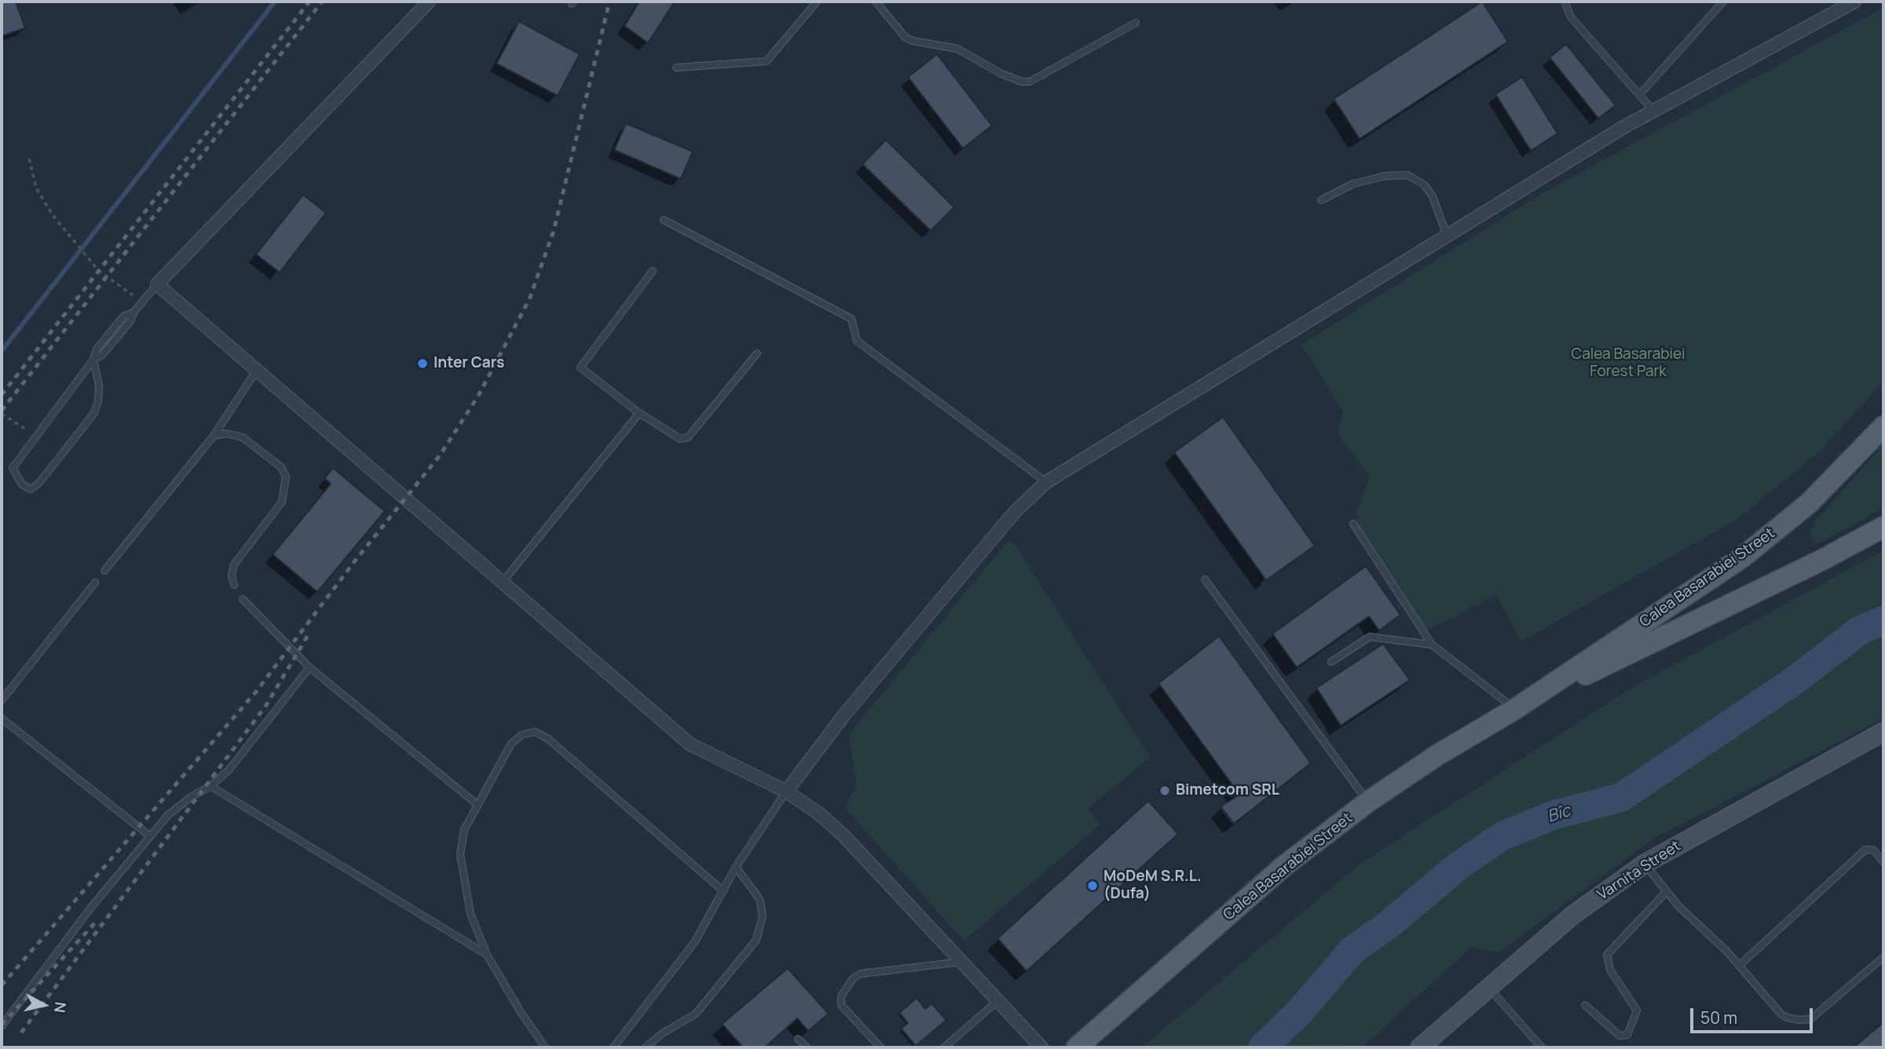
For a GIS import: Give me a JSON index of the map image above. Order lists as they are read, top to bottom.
{
  "streets": {
    "main road": ["Calea Basarabiei Street"],
    "street": ["Varnița Street"]
  },
  "water": ["Bîc"],
  "parks": ["Calea Basarabiei Forest Park"],
  "places": ["Inter Cars", "Bimetcom SRL", "MoDeM S.R.L. (Dufa)"],
  "scale_bar": "50 m",
  "north": "right"
}
